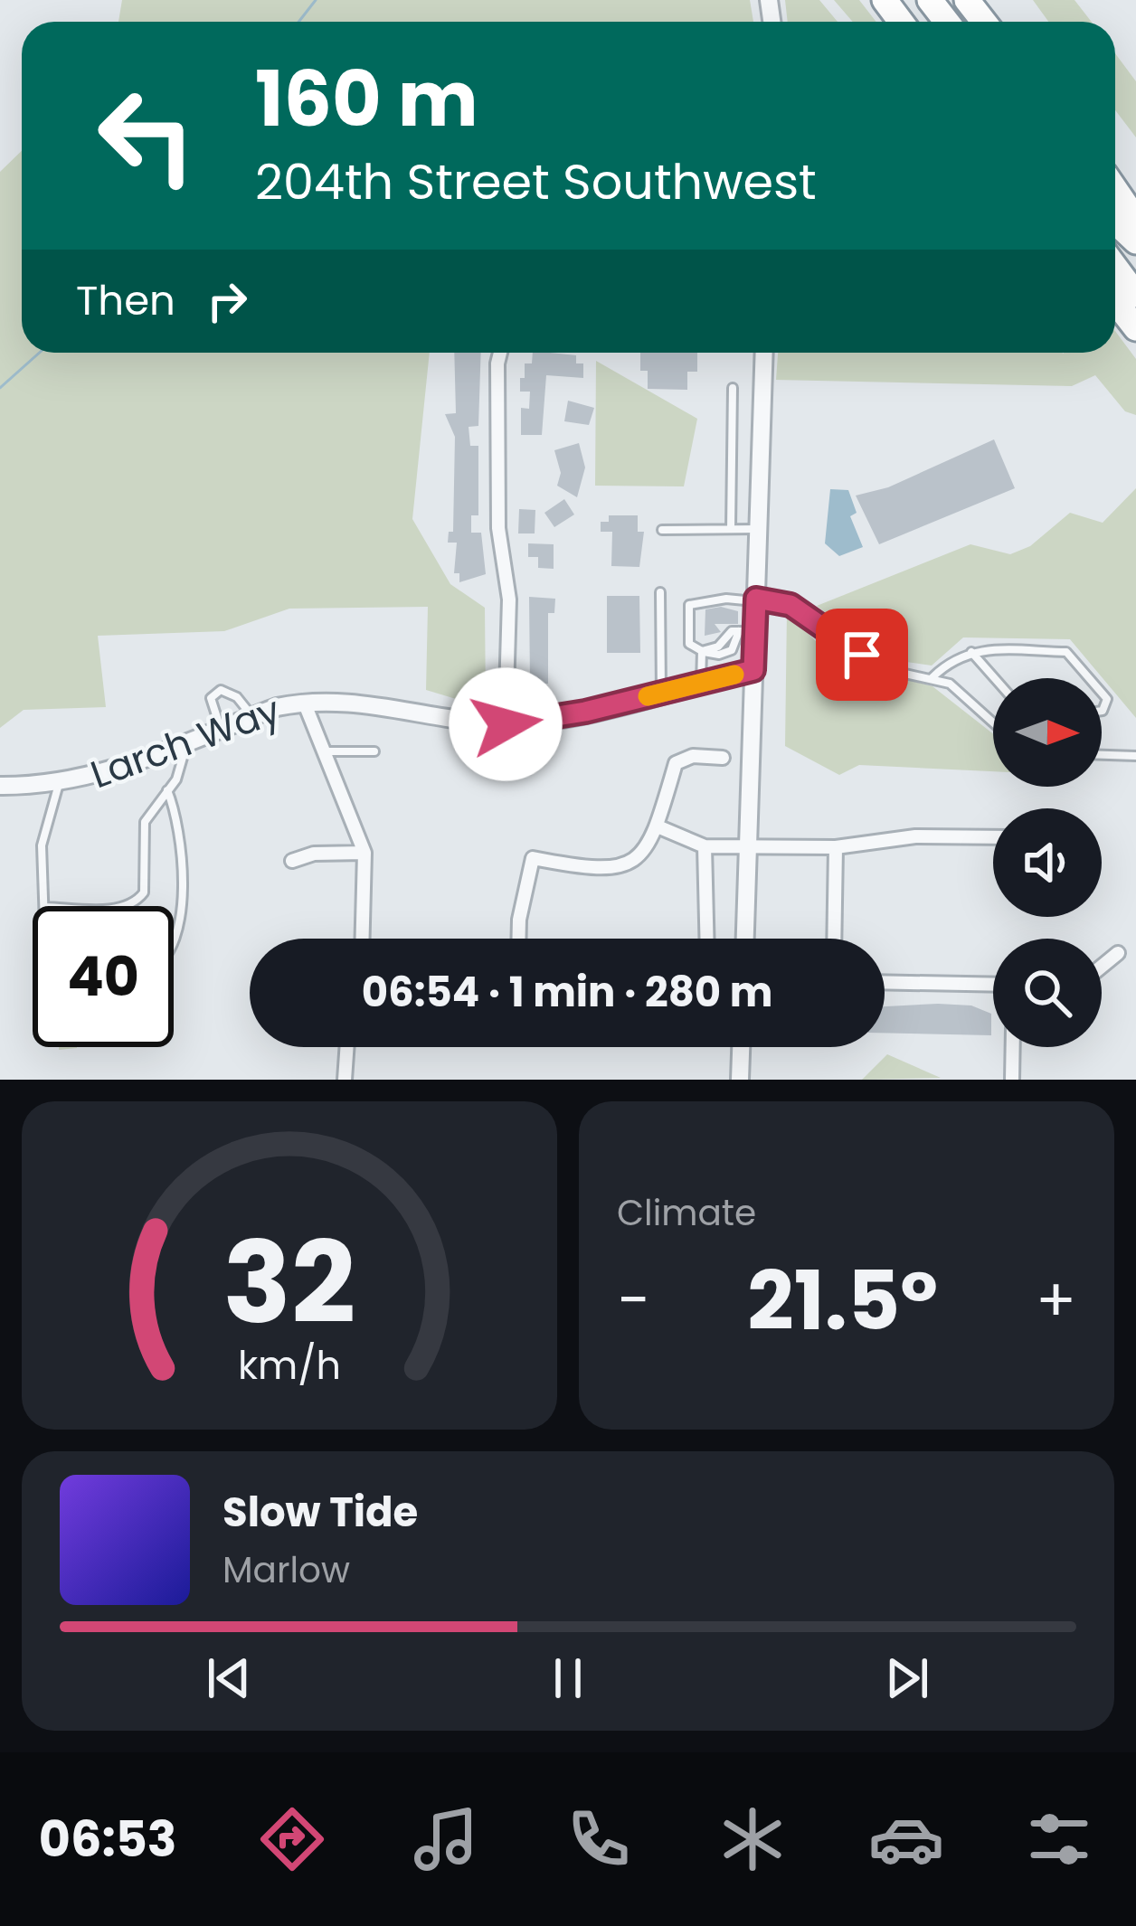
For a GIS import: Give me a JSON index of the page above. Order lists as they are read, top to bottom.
{
  "streets": {
    "street": ["Larch Way"]
  },
  "north": "right",
  "page": {
    "turn": ["160 m", "204th Street Southwest"],
    "then": "Then",
    "limit": "40",
    "trip": "06:54 · 1 min · 280 m",
    "tile": "Climate",
    "heat": ["−", "21.5°", "+"],
    "song": ["Slow Tide", "Marlow"],
    "tabs": "06:53",
    "gauge": ["32", "km/h"]
  }
}
